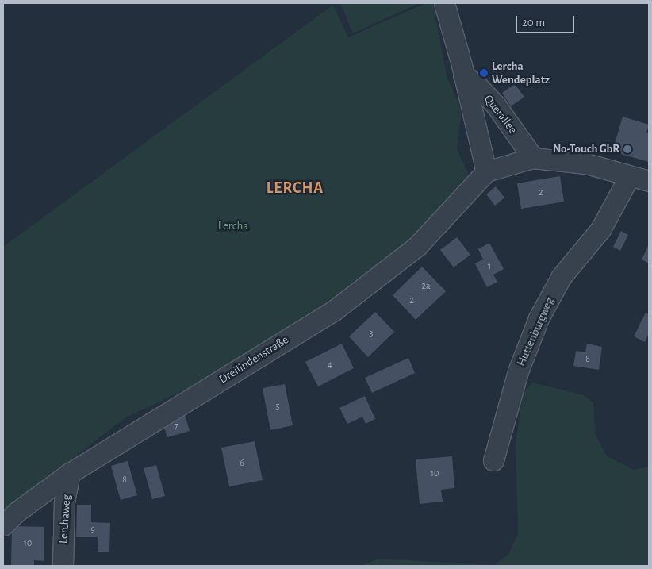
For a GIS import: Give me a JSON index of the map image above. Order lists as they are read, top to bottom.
{
  "streets": {
    "street": [
      "Querallee",
      "Huttenburgweg",
      "Dreilindenstraße",
      "Lerchaweg"
    ]
  },
  "crossings": [
    ["Querallee", "Dreilindenstraße"],
    ["Dreilindenstraße", "Lerchaweg"]
  ],
  "districts": ["LERCHA"],
  "parks": ["Lercha"],
  "places": ["Lercha Wendeplatz", "No-Touch GbR"],
  "house_numbers": [
    "2",
    "1",
    "2a",
    "2",
    "3",
    "8",
    "4",
    "5",
    "7",
    "6",
    "10",
    "8",
    "9",
    "10"
  ],
  "scale_bar": "20 m"
}
